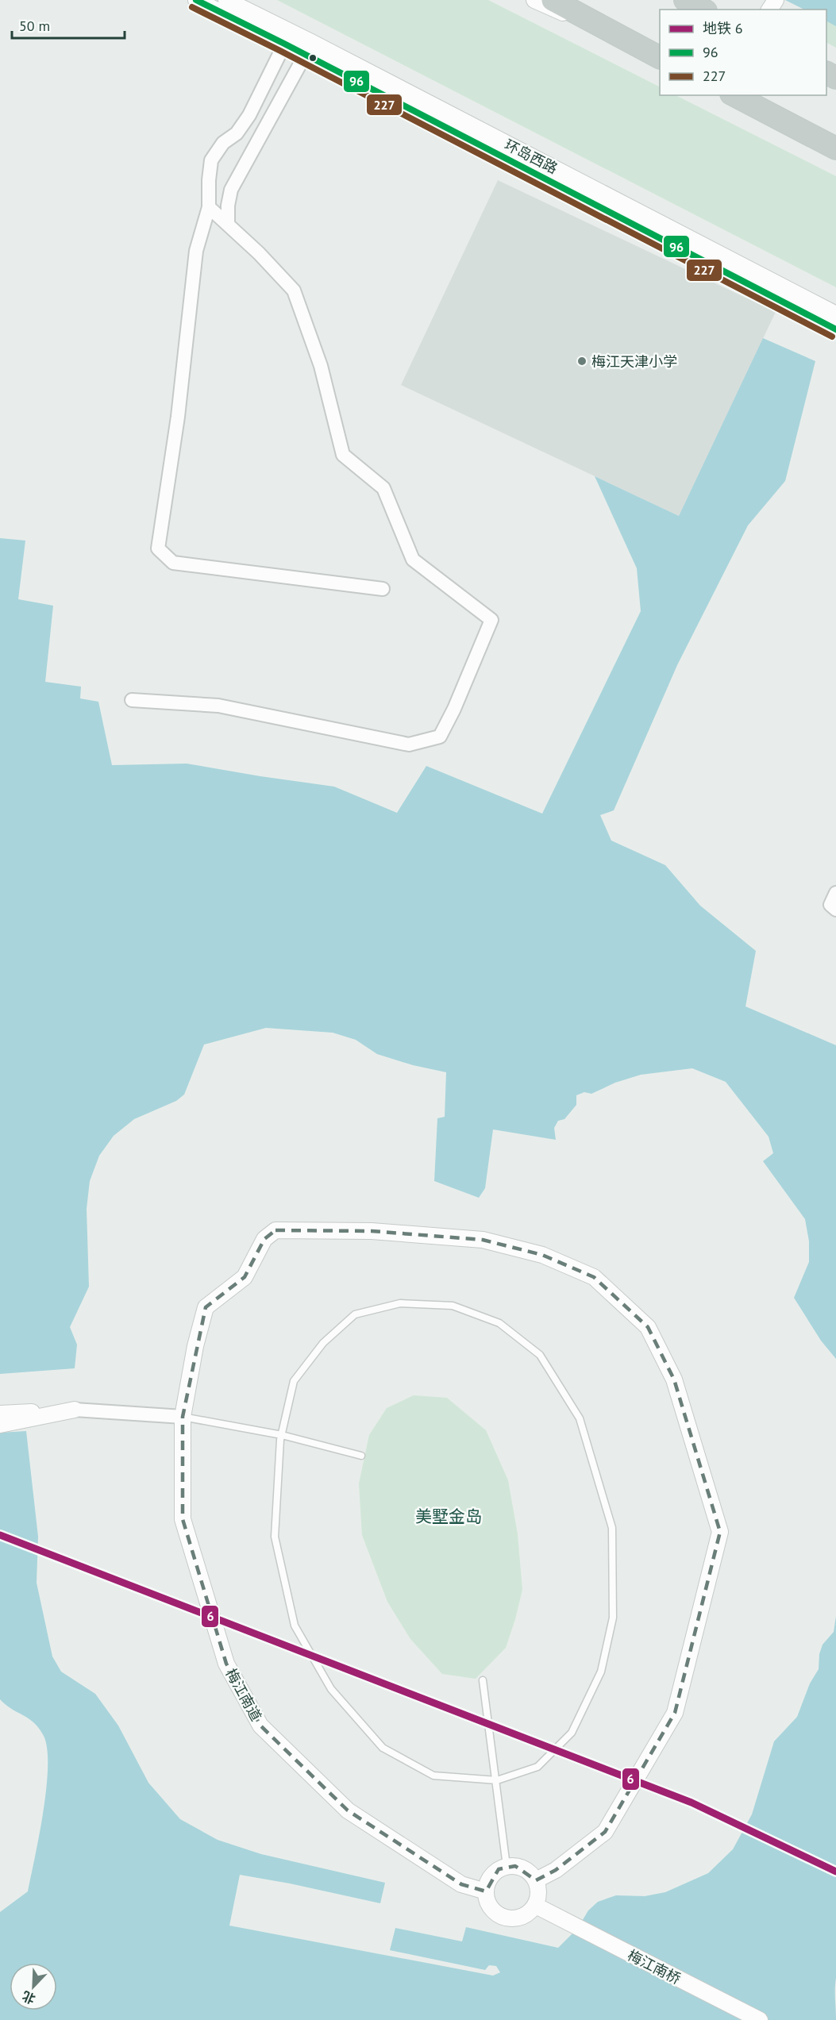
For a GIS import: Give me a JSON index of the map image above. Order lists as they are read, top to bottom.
{
  "streets": {
    "street": ["环岛西路", "梅江南道", "梅江南桥"]
  },
  "crossings": [
    ["梅江南道", "梅江南桥"]
  ],
  "districts": ["美墅金岛"],
  "places": ["梅江天津小学"],
  "lines": ["transit line 96", "transit line 227", "metro line 6"],
  "legend": ["地铁 6", "96", "227"],
  "scale_bar": "50 m",
  "north": "bottom left"
}
